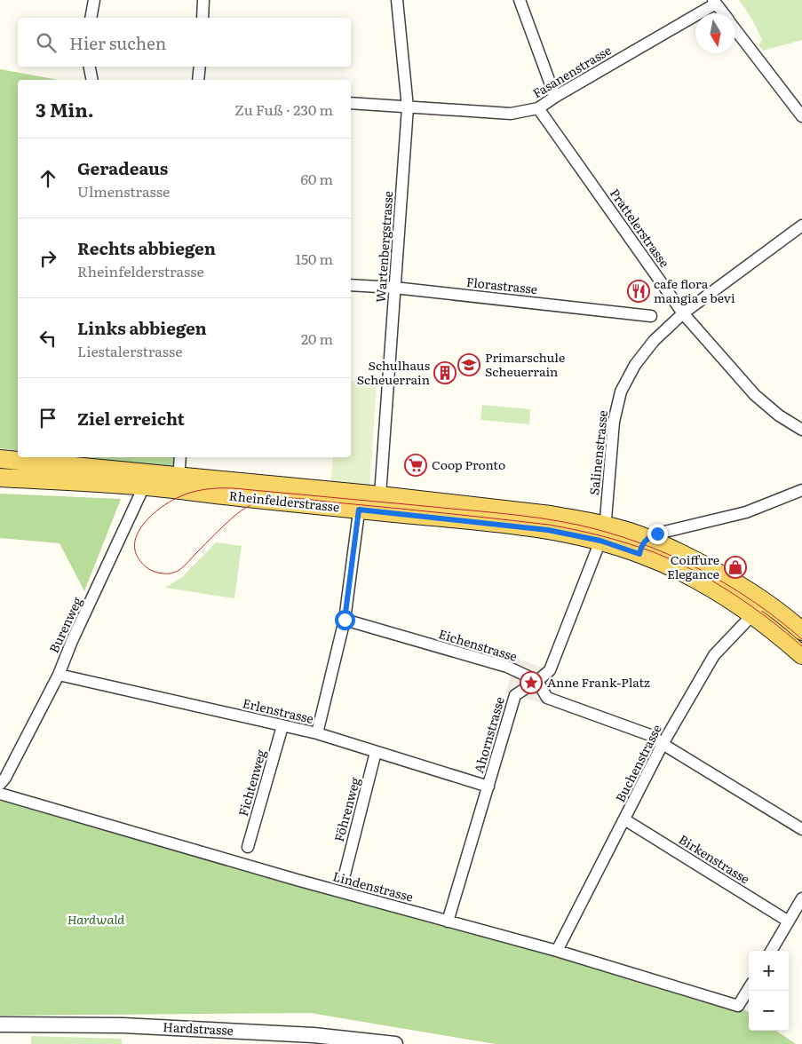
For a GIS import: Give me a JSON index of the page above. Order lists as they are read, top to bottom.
{
  "streets": {
    "main road": ["Rheinfelderstrasse"],
    "street": [
      "Fasanenstrasse",
      "Prattelerstrasse",
      "Wartenbergstrasse",
      "Florastrasse",
      "Salinenstrasse",
      "Burenweg",
      "Eichenstrasse",
      "Erlenstrasse",
      "Ahornstrasse",
      "Buchenstrasse",
      "Fichtenweg",
      "Föhrenweg",
      "Birkenstrasse",
      "Lindenstrasse",
      "Hardstrasse"
    ]
  },
  "crossings": [
    ["Fasanenstrasse", "Prattelerstrasse"],
    ["Fasanenstrasse", "Wartenbergstrasse"],
    ["Prattelerstrasse", "Salinenstrasse"],
    ["Wartenbergstrasse", "Florastrasse"],
    ["Wartenbergstrasse", "Rheinfelderstrasse"],
    ["Salinenstrasse", "Rheinfelderstrasse"],
    ["Salinenstrasse", "Ahornstrasse"],
    ["Rheinfelderstrasse", "Burenweg"],
    ["Rheinfelderstrasse", "Ahornstrasse"],
    ["Rheinfelderstrasse", "Buchenstrasse"],
    ["Burenweg", "Erlenstrasse"],
    ["Eichenstrasse", "Ahornstrasse"],
    ["Erlenstrasse", "Ahornstrasse"],
    ["Erlenstrasse", "Fichtenweg"],
    ["Erlenstrasse", "Föhrenweg"],
    ["Ahornstrasse", "Lindenstrasse"],
    ["Buchenstrasse", "Birkenstrasse"],
    ["Buchenstrasse", "Lindenstrasse"]
  ],
  "parks": ["Hardwald"],
  "places": {
    "restaurant": ["cafe flora mangia e bevi"],
    "school or university": ["Primarschule Scheuerrain"],
    "building": ["Schulhaus Scheuerrain"],
    "supermarket": ["Coop Pronto"],
    "shop": ["Coiffure Elegance"],
    "place": ["Anne Frank-Platz"]
  },
  "north": "bottom",
  "page": {
    "search": "Hier suchen",
    "heading": ["3 Min.", "Zu Fuß · 230 m"],
    "list": [
      ["Geradeaus", "Ulmenstrasse", "60 m"],
      ["Rechts abbiegen", "Rheinfelderstrasse", "150 m"],
      ["Links abbiegen", "Liestalerstrasse", "20 m"],
      "Ziel erreicht"
    ],
    "map_buttons": ["+", "−"]
  }
}
